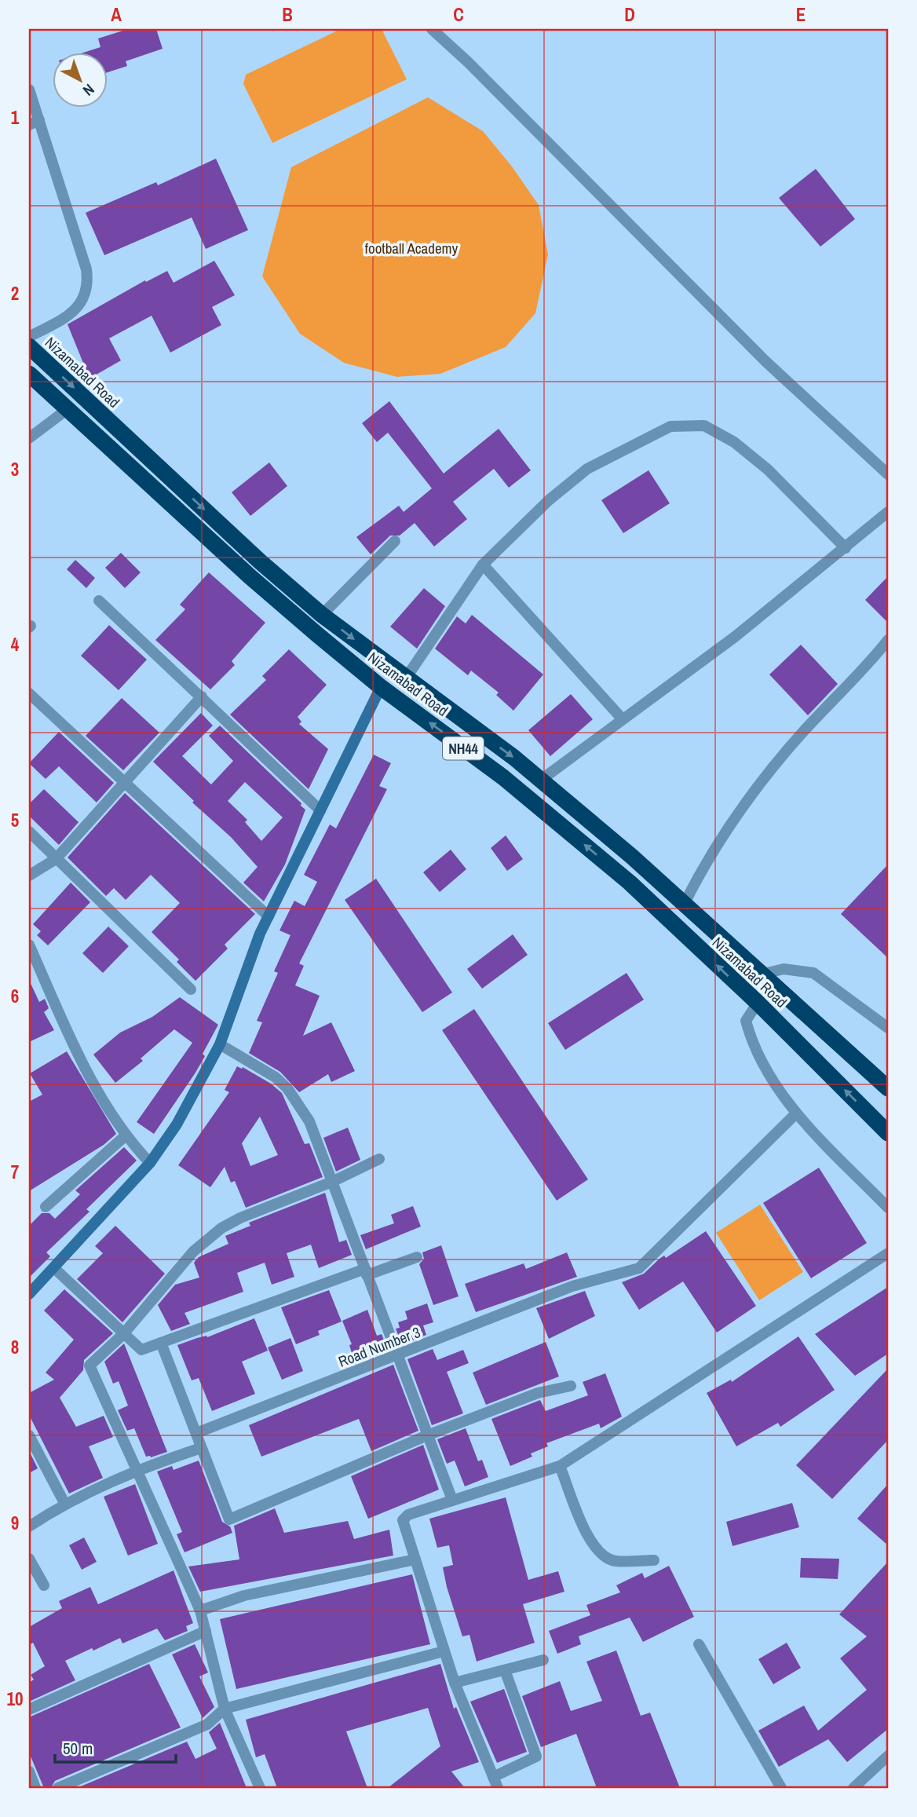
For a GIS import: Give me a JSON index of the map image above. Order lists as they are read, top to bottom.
{
  "streets": {
    "highway": ["Nizamabad Road", "NH44"],
    "street": ["Road Number 3"]
  },
  "parks": ["football Academy"],
  "scale_bar": "50 m",
  "north": "bottom right",
  "grid": {
    "columns": [
      "A",
      "B",
      "C",
      "D",
      "E"
    ],
    "rows": [
      "1",
      "2",
      "3",
      "4",
      "5",
      "6",
      "7",
      "8",
      "9",
      "10"
    ]
  }
}
